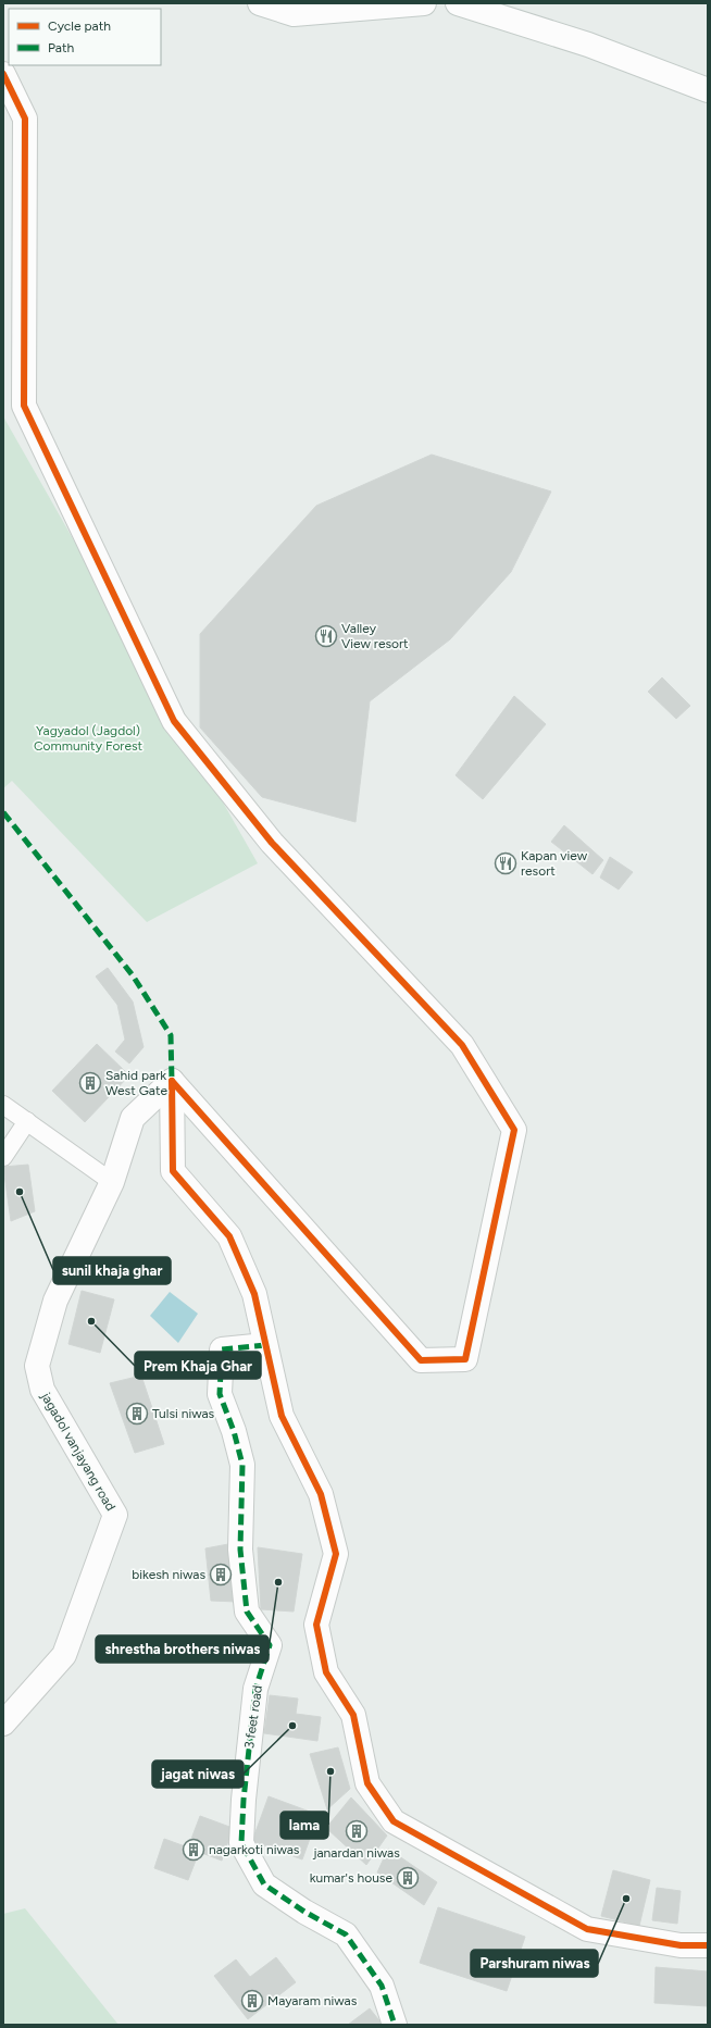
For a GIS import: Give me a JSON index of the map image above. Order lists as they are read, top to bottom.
{
  "streets": {
    "street": ["jagadol vanjayang road", "3 feet road"]
  },
  "parks": ["Yagyadol (Jagdol) Community Forest"],
  "places": {
    "restaurant": ["Valley View resort", "Kapan view resort"],
    "building": [
      "Sahid park West Gate",
      "Tulsi niwas",
      "bikesh niwas",
      "janardan niwas",
      "nagarkoti niwas",
      "kumar's house",
      "Mayaram niwas"
    ],
    "other": [
      "sunil khaja ghar",
      "Prem Khaja Ghar",
      "shrestha brothers niwas",
      "jagat niwas",
      "lama",
      "Parshuram niwas"
    ]
  },
  "legend": ["Cycle path", "Path"]
}
